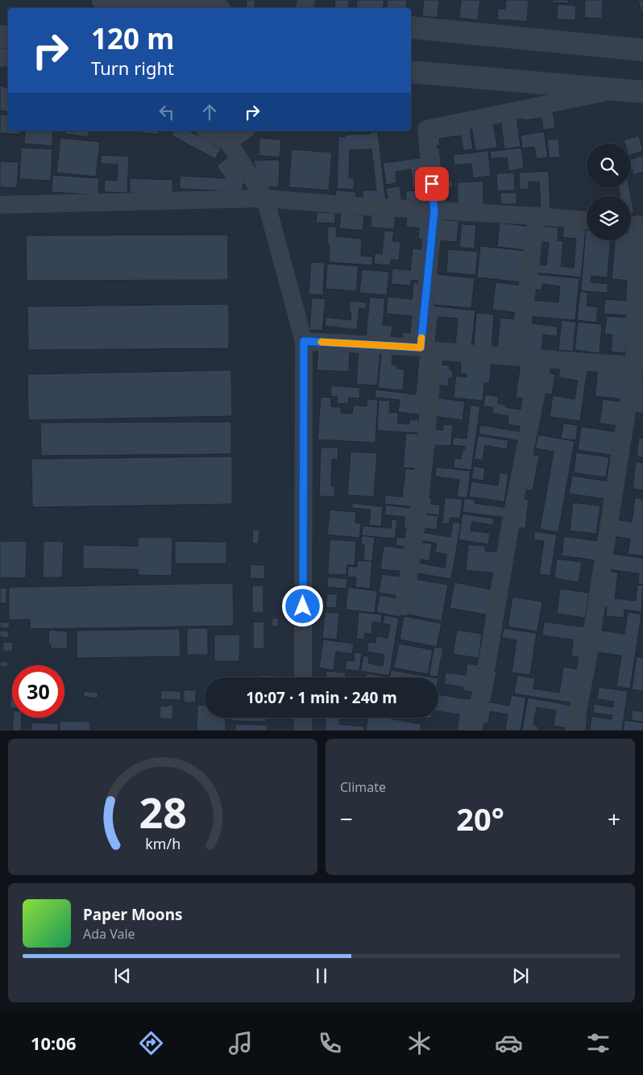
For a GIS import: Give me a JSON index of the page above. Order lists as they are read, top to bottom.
{
  "page": {
    "turn": ["120 m", "Turn right"],
    "limit": "30",
    "trip": "10:07 · 1 min · 240 m",
    "tile": "Climate",
    "heat": ["−", "20°", "+"],
    "song": ["Paper Moons", "Ada Vale"],
    "tabs": "10:06",
    "gauge": ["28", "km/h"]
  }
}
